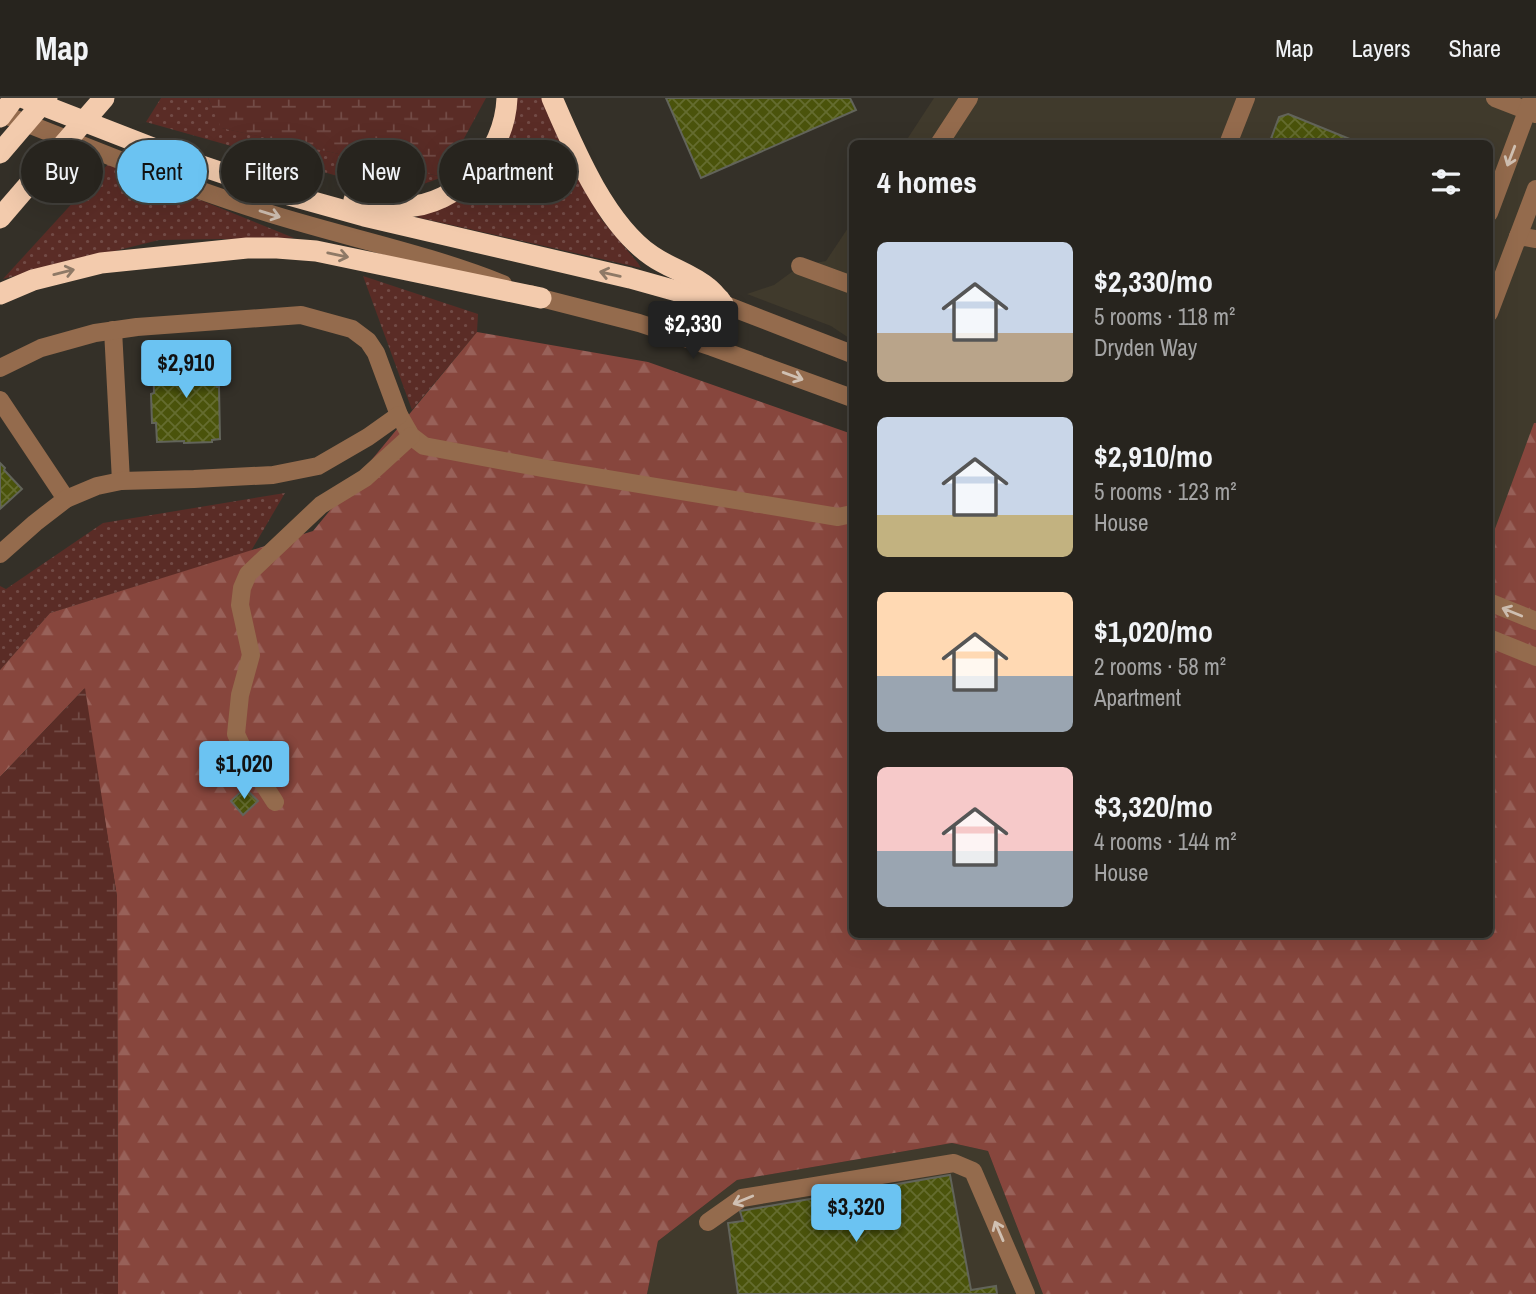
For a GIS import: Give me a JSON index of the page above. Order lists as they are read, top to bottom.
{
  "page": {
    "header": "Map",
    "nav": ["Map", "Layers", "Share"],
    "chip": [
      "Buy",
      "Rent",
      "Filters",
      "New",
      "Apartment"
    ],
    "heading": "4 homes",
    "list": [
      {
        "name": "$2,330/mo",
        "note": "5 rooms · 118 m² · Dryden Way"
      },
      {
        "name": "$2,910/mo",
        "note": "5 rooms · 123 m² · House"
      },
      {
        "name": "$1,020/mo",
        "note": "2 rooms · 58 m² · Apartment"
      },
      {
        "name": "$3,320/mo",
        "note": "4 rooms · 144 m² · House"
      }
    ],
    "price": [
      "$2,330",
      "$2,910",
      "$1,020",
      "$3,320"
    ]
  }
}
